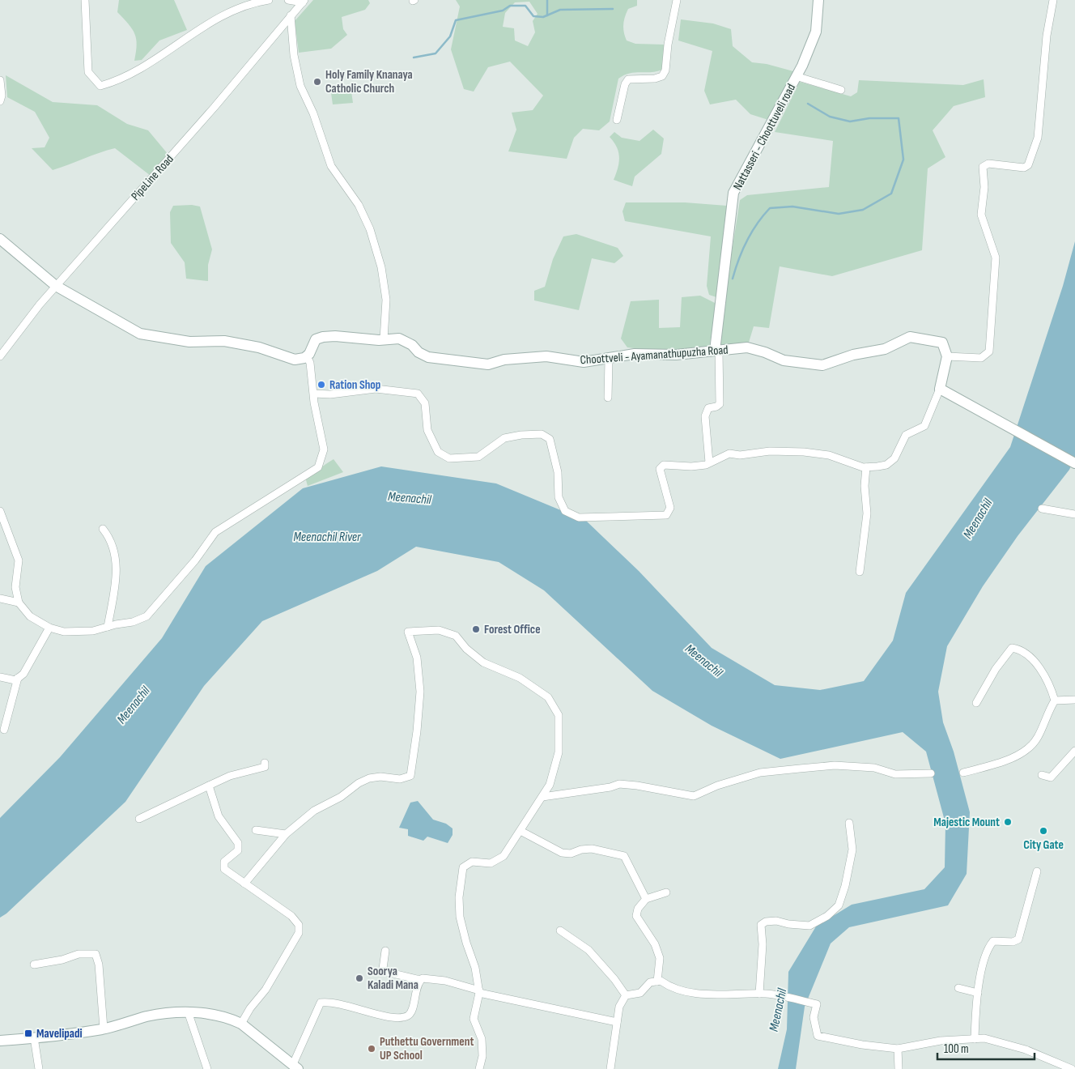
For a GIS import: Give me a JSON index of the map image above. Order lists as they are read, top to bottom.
{
  "streets": {
    "main road": ["Nattasseri - Choottuveli road", "Choottveli - Ayamanathupuzha Road"],
    "street": ["PipeLine Road"]
  },
  "crossings": [
    ["Nattasseri - Choottuveli road", "Choottveli - Ayamanathupuzha Road"]
  ],
  "water": ["Meenachil", "Meenachil River"],
  "places": {
    "other": [
      "Holy Family Knanaya Catholic Church",
      "Ration Shop",
      "Forest Office",
      "Majestic Mount",
      "City Gate",
      "Soorya Kaladi Mana",
      "Puthettu Government UP School"
    ],
    "transit": ["Mavelipadi"]
  },
  "scale_bar": "100 m"
}
